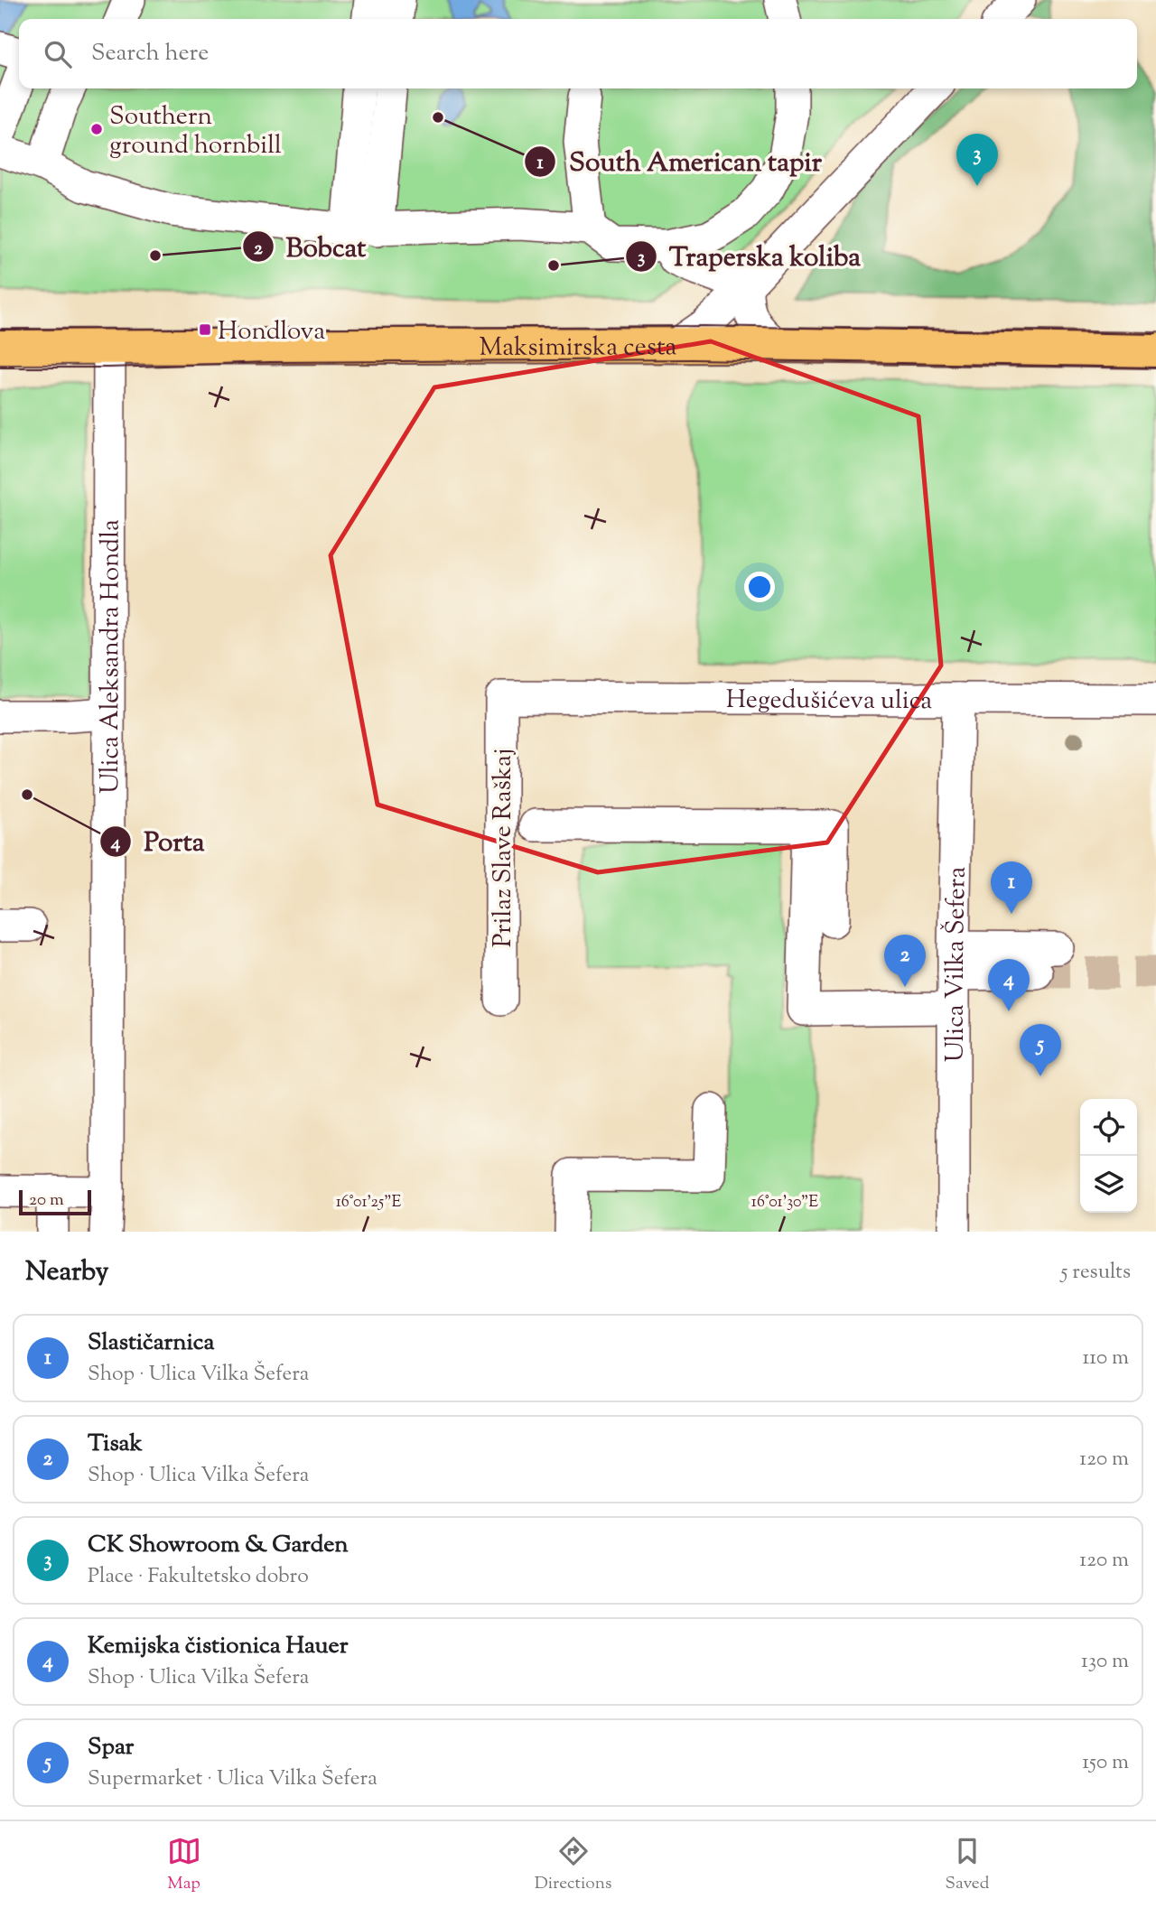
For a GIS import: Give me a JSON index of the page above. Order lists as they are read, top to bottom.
{
  "streets": {
    "main road": ["Maksimirska cesta"],
    "street": [
      "Ulica Aleksandra Hondla",
      "Hegedušićeva ulica",
      "Prilaz Slave Raškaj",
      "Ulica Vilka Šefera"
    ]
  },
  "crossings": [
    ["Maksimirska cesta", "Ulica Aleksandra Hondla"],
    ["Hegedušićeva ulica", "Prilaz Slave Raškaj"],
    ["Hegedušićeva ulica", "Ulica Vilka Šefera"]
  ],
  "places": {
    "other": [
      "South American tapir",
      "Southern ground hornbill",
      "Bobcat",
      "Traperska koliba",
      "Porta"
    ],
    "transit": ["Hondlova"]
  },
  "scale_bar": "20 m",
  "page": {
    "search": "Search here",
    "pins": [
      "3",
      "1",
      "2",
      "4",
      "5"
    ],
    "scale": "20 m",
    "heading": ["Nearby", "5 results"],
    "list": [
      {
        "mark": "1",
        "name": "Slastičarnica",
        "note": "Shop · Ulica Vilka Šefera",
        "value": "110 m"
      },
      {
        "mark": "2",
        "name": "Tisak",
        "note": "Shop · Ulica Vilka Šefera",
        "value": "120 m"
      },
      {
        "mark": "3",
        "name": "CK Showroom & Garden",
        "note": "Place · Fakultetsko dobro",
        "value": "120 m"
      },
      {
        "mark": "4",
        "name": "Kemijska čistionica Hauer",
        "note": "Shop · Ulica Vilka Šefera",
        "value": "130 m"
      },
      {
        "mark": "5",
        "name": "Spar",
        "note": "Supermarket · Ulica Vilka Šefera",
        "value": "150 m"
      }
    ],
    "nav": ["Map", "Directions", "Saved"]
  },
  "coordinates": ["16°01'25\"E", "16°01'30\"E"]
}
